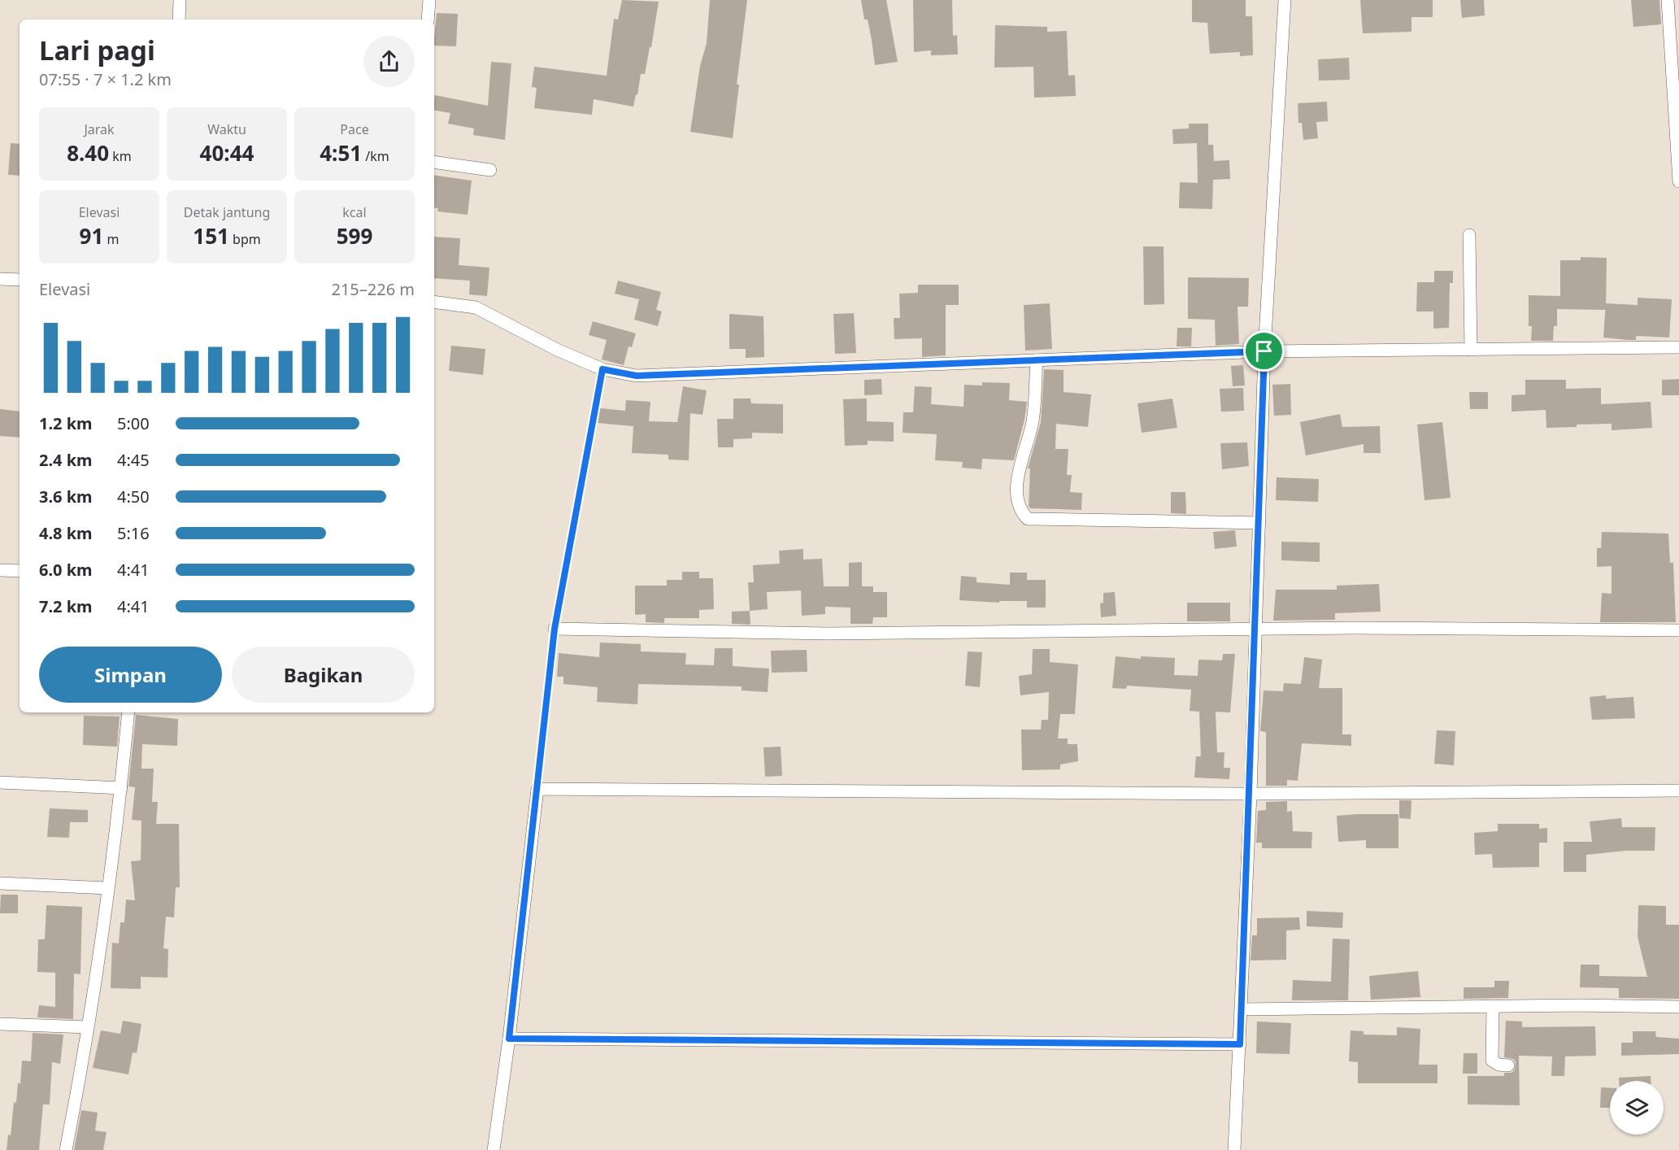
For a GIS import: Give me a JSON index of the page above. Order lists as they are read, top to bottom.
{
  "page": {
    "heading": ["Lari pagi", "07:55 · 7 × 1.2 km"],
    "stats": [
      ["Jarak", "8.40 km"],
      ["Waktu", "40:44"],
      ["Pace", "4:51 /km"],
      ["Elevasi", "91 m"],
      ["Detak jantung", "151 bpm"],
      ["kcal", "599"]
    ],
    "chart": ["Elevasi", "215–226 m"],
    "list": [
      {
        "name": "1.2 km",
        "note": "5:00"
      },
      {
        "name": "2.4 km",
        "note": "4:45"
      },
      {
        "name": "3.6 km",
        "note": "4:50"
      },
      {
        "name": "4.8 km",
        "note": "5:16"
      },
      {
        "name": "6.0 km",
        "note": "4:41"
      },
      {
        "name": "7.2 km",
        "note": "4:41"
      }
    ],
    "buttons": ["Simpan", "Bagikan"]
  }
}
